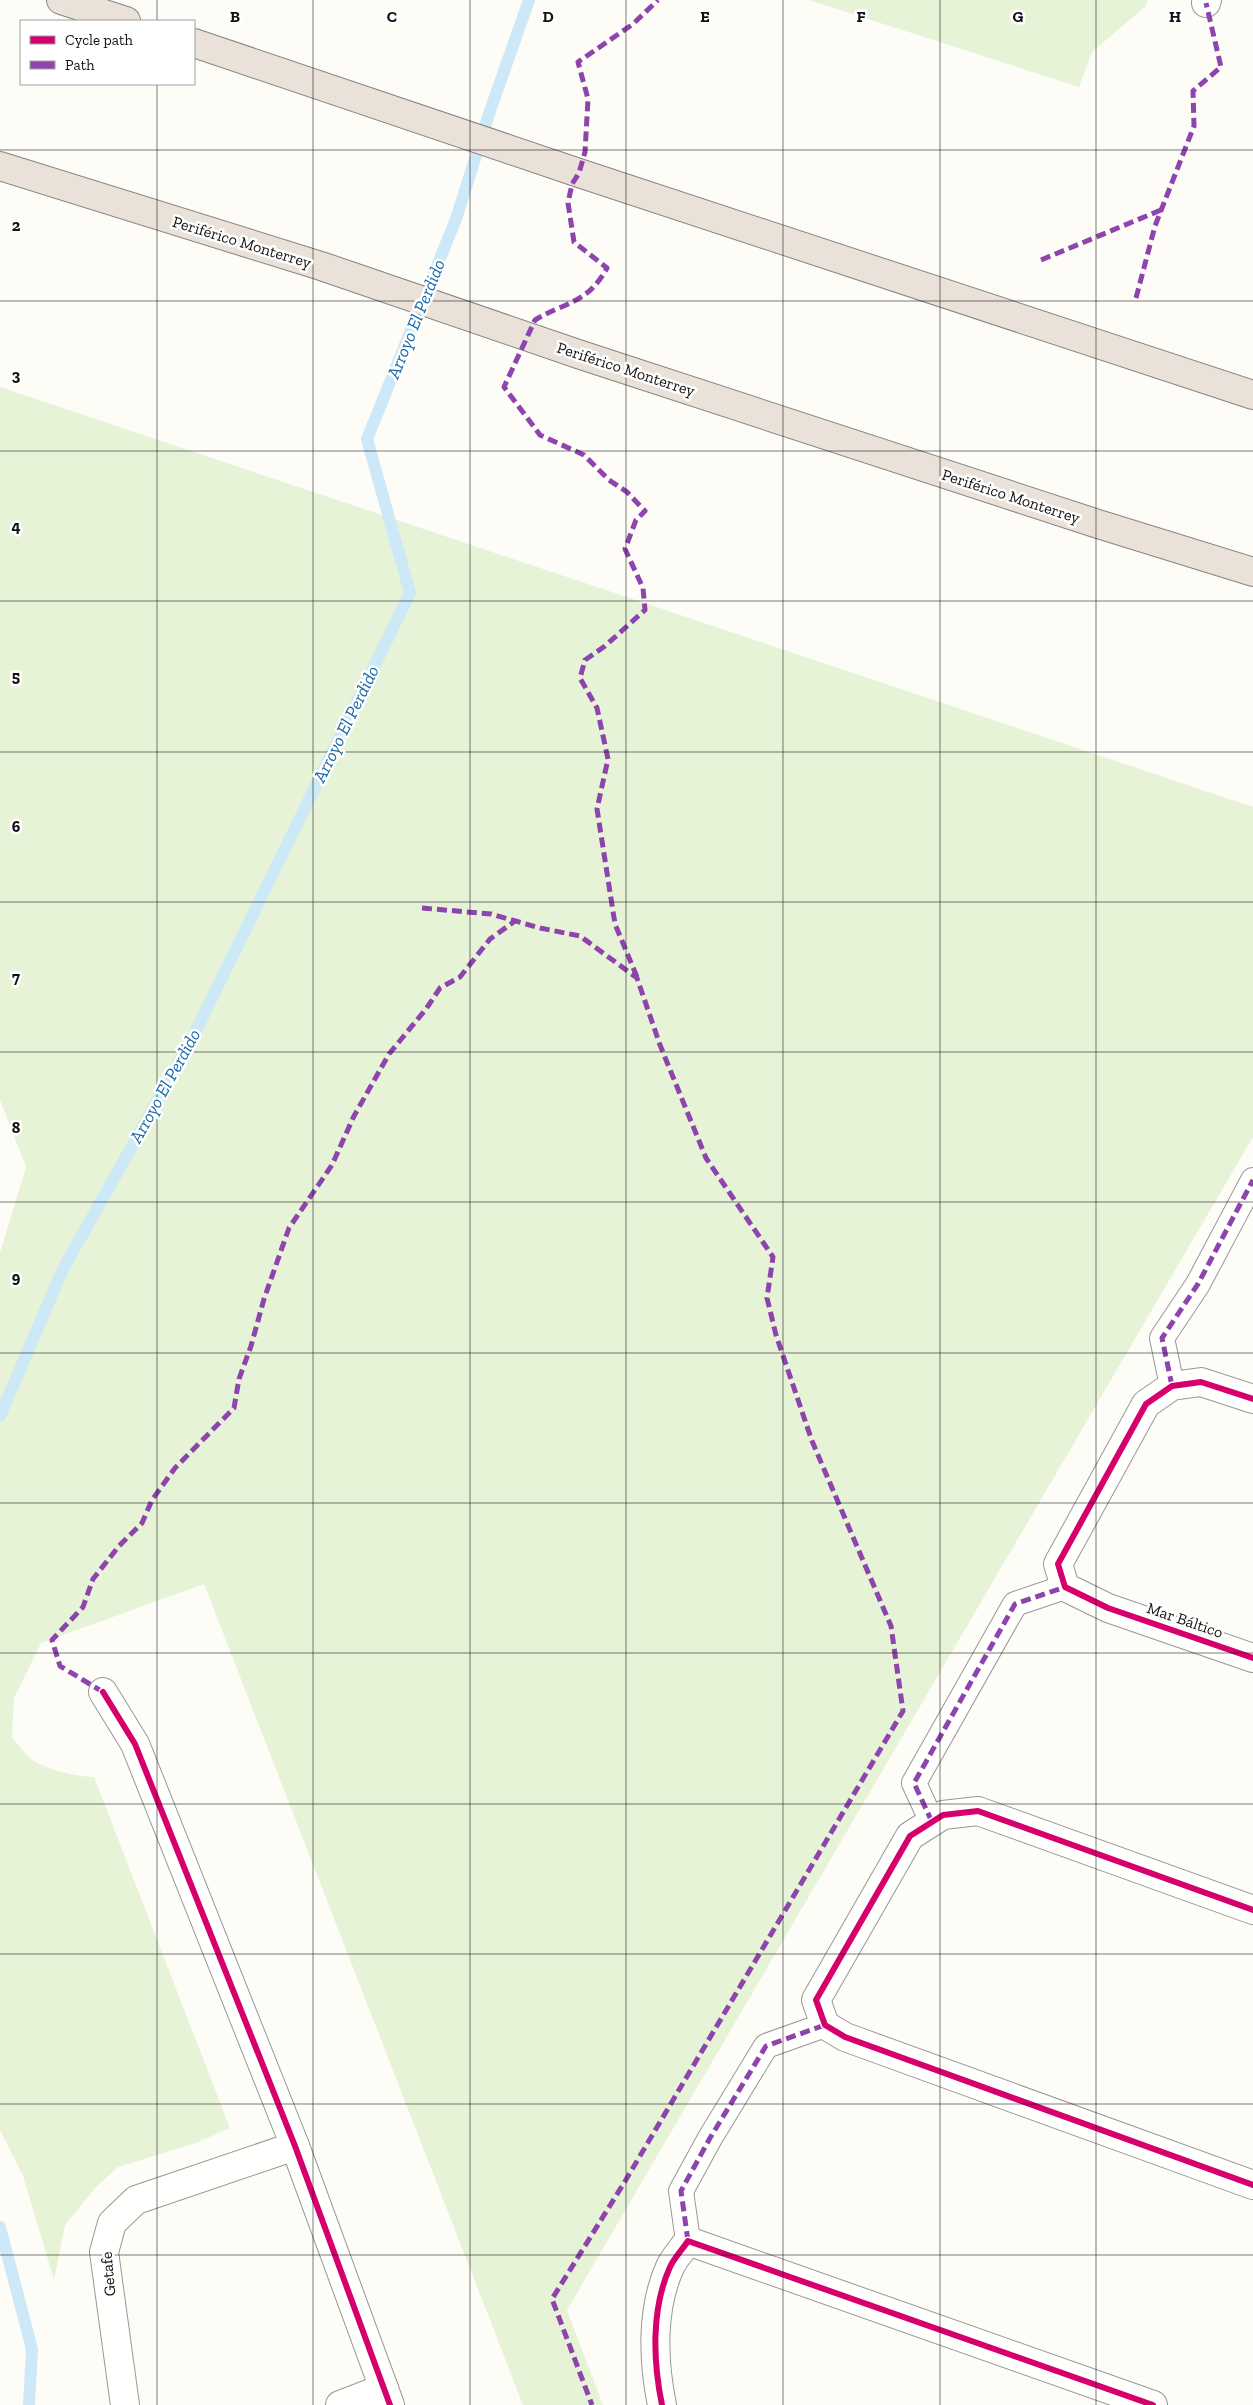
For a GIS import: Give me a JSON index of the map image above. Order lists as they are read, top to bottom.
{
  "streets": {
    "highway": ["Periférico Monterrey"],
    "street": ["Mar Báltico", "Getafe"]
  },
  "water": ["Arroyo El Perdido"],
  "legend": ["Cycle path", "Path"],
  "grid": {
    "columns": [
      "B",
      "C",
      "D",
      "E",
      "F",
      "G",
      "H"
    ],
    "rows": [
      "2",
      "3",
      "4",
      "5",
      "6",
      "7",
      "8",
      "9"
    ]
  }
}
